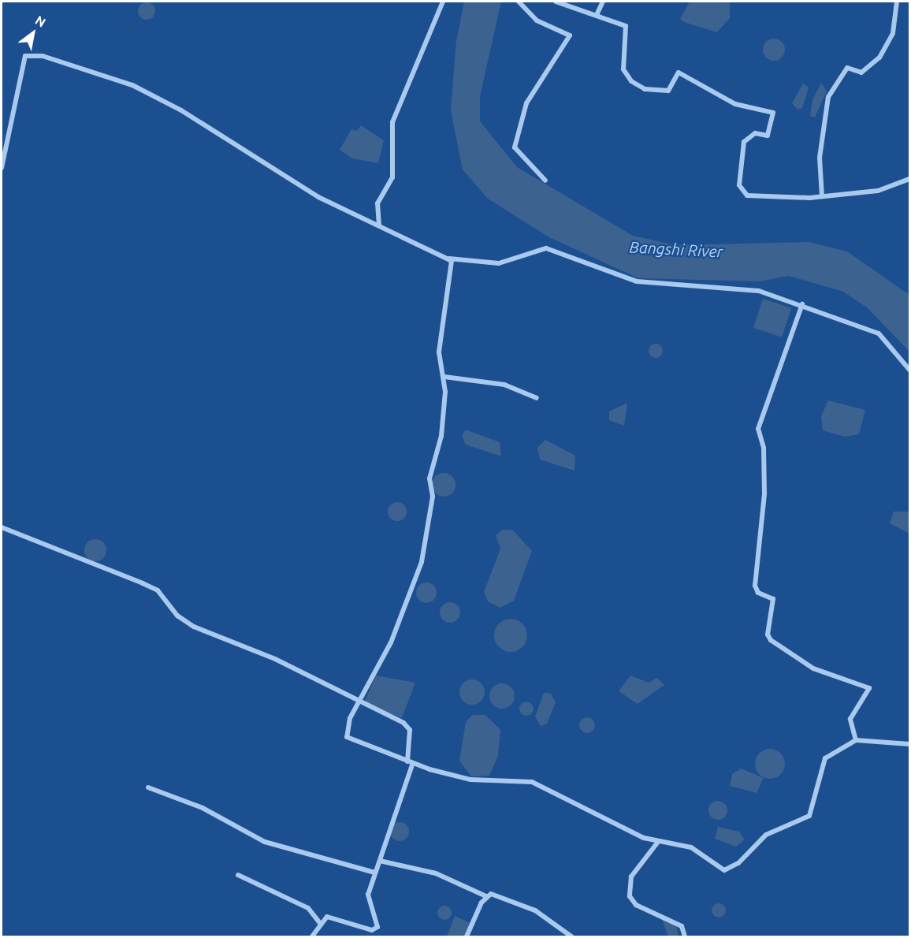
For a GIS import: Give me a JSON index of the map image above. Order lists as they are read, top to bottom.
{
  "water": ["Bangshi River"],
  "north": "top right"
}
